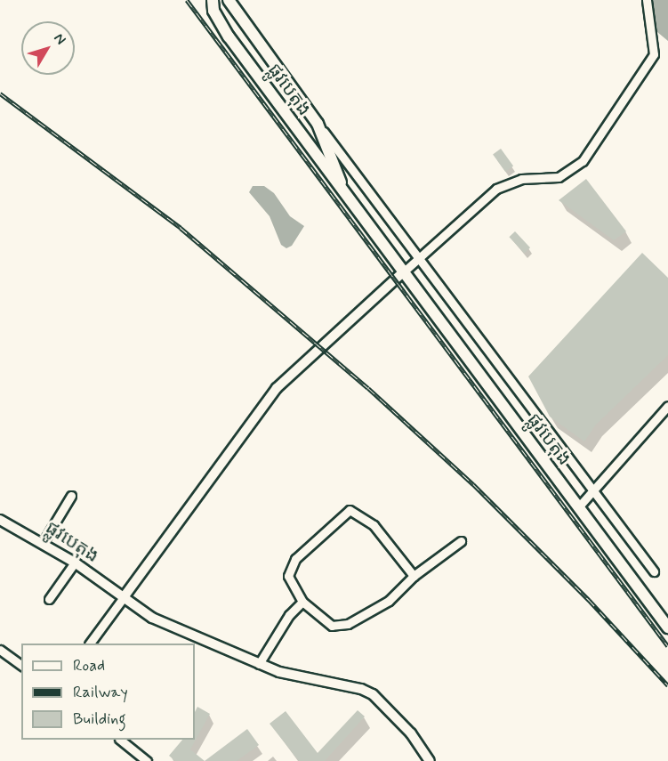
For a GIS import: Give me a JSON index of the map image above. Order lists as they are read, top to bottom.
{
  "streets": {
    "main road": ["ផ្លូវបេតុង"]
  },
  "legend": ["Road", "Railway", "Building"],
  "north": "top right"
}
